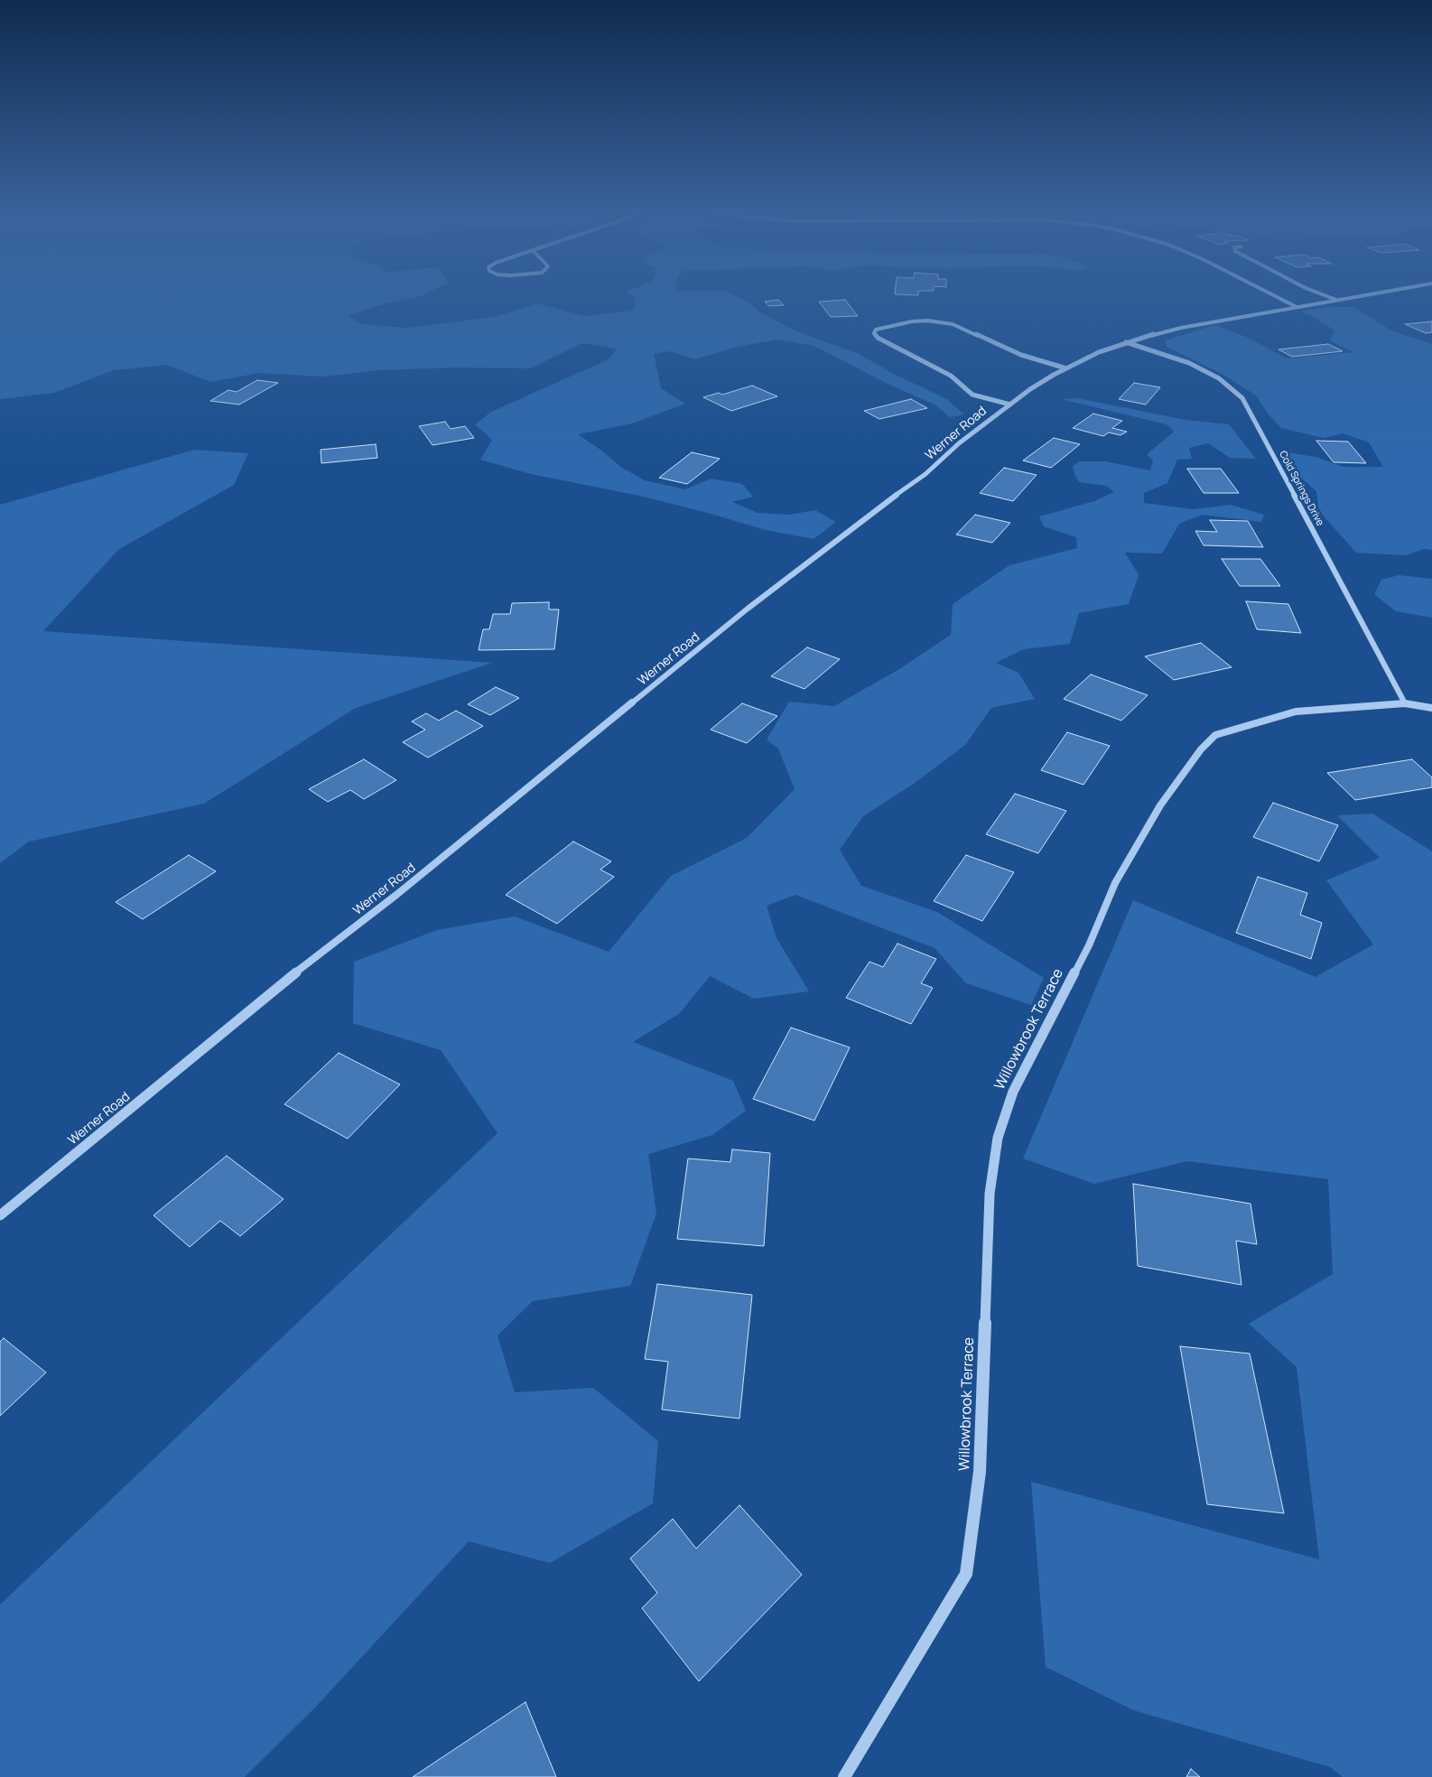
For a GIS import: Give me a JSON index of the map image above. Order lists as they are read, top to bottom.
{
  "streets": {
    "street": ["Werner Road", "Cold Springs Drive", "Willowbrook Terrace"]
  },
  "crossings": [
    ["Werner Road", "Cold Springs Drive"],
    ["Cold Springs Drive", "Willowbrook Terrace"]
  ]
}
